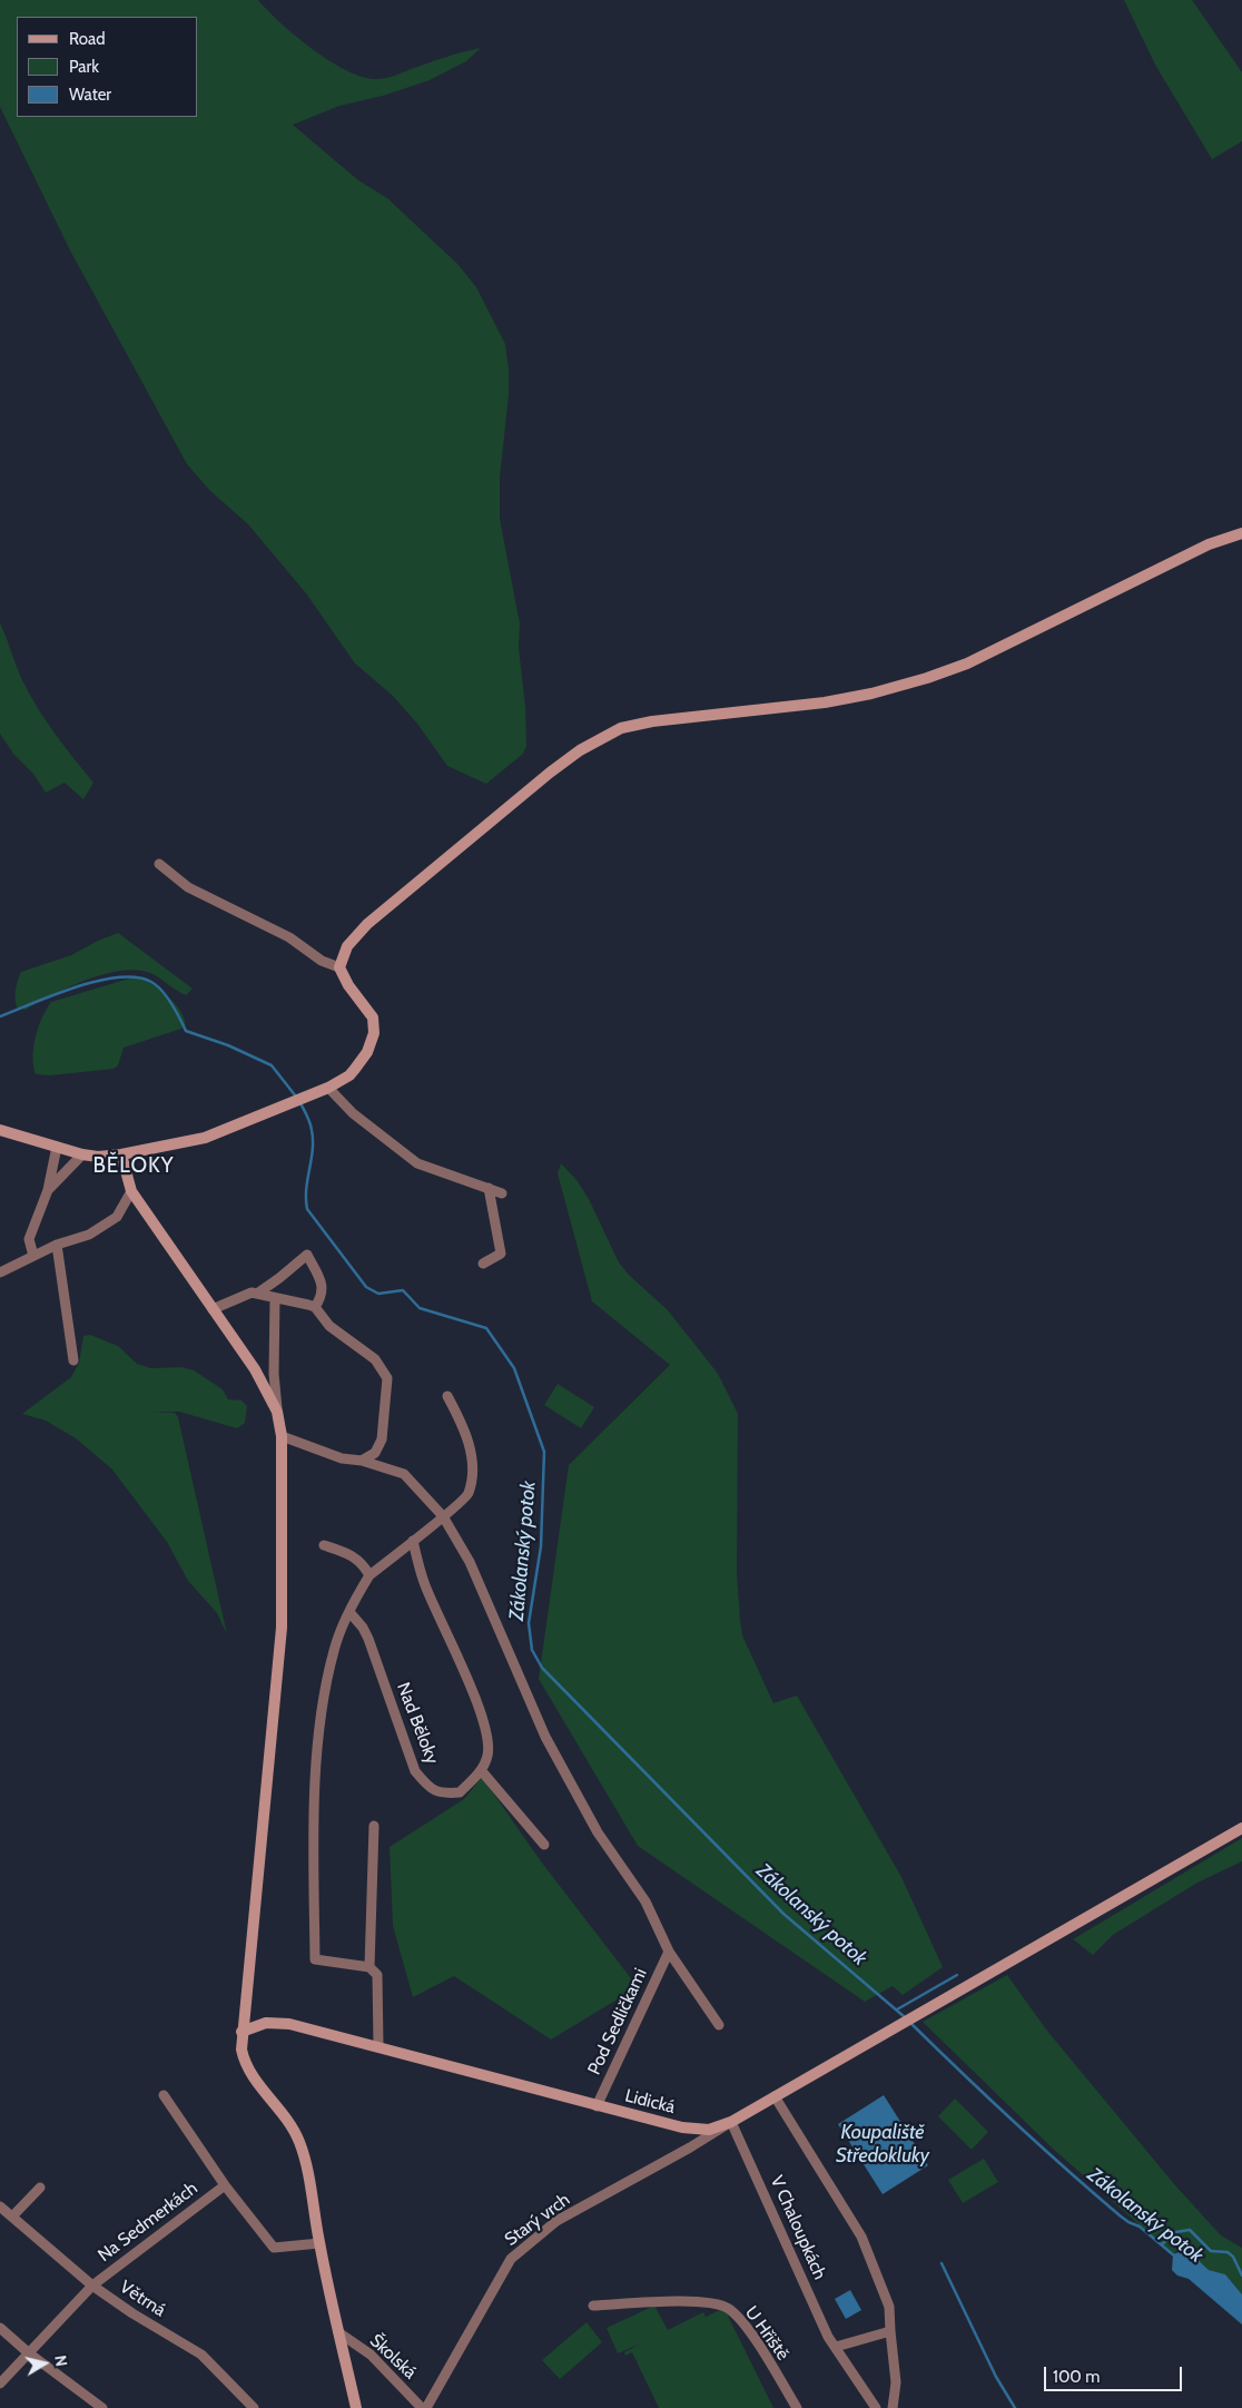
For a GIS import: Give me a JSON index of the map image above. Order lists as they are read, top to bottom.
{
  "streets": {
    "street": [
      "Nad Běloky",
      "Pod Sedličkami",
      "Lidická",
      "Starý vrch",
      "Na Sedmerkách",
      "V Chaloupkách",
      "Větrná",
      "U Hřiště",
      "Školská"
    ]
  },
  "crossings": [
    ["Pod Sedličkami", "Lidická"],
    ["Lidická", "Starý vrch"],
    ["Lidická", "V Chaloupkách"],
    ["Starý vrch", "V Chaloupkách"],
    ["Na Sedmerkách", "Větrná"]
  ],
  "districts": ["BĚLOKY"],
  "water": ["Zákolanský potok", "Koupaliště Středokluky"],
  "legend": ["Road", "Park", "Water"],
  "scale_bar": "100 m",
  "north": "right"
}
